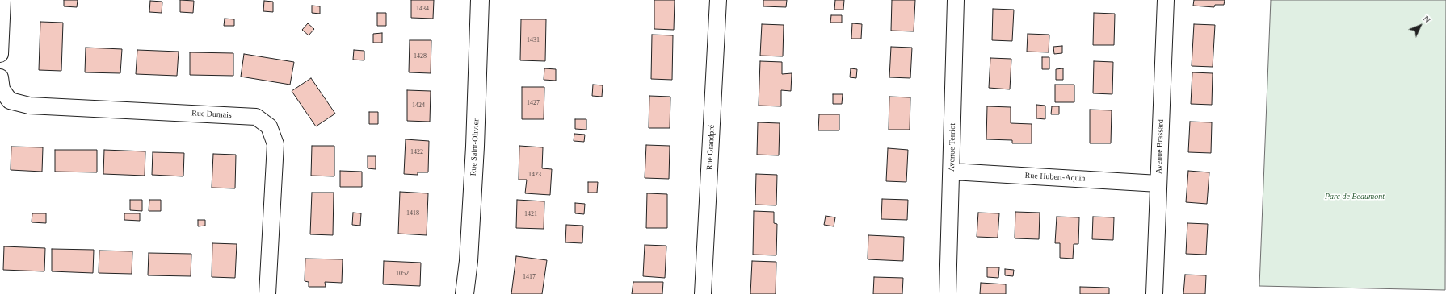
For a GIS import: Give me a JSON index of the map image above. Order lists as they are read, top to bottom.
{
  "streets": {
    "street": [
      "Rue Dumais",
      "Avenue Brassard",
      "Rue Saint-Olivier",
      "Rue Grandpré",
      "Avenue Terriot",
      "Rue Hubert-Aquin"
    ]
  },
  "crossings": [
    ["Avenue Brassard", "Rue Hubert-Aquin"],
    ["Avenue Terriot", "Rue Hubert-Aquin"]
  ],
  "parks": ["Parc de Beaumont"],
  "house_numbers": [
    "1434",
    "1431",
    "1428",
    "1427",
    "1424",
    "1422",
    "1423",
    "1418",
    "1421",
    "1052",
    "1417"
  ],
  "north": "top right"
}
